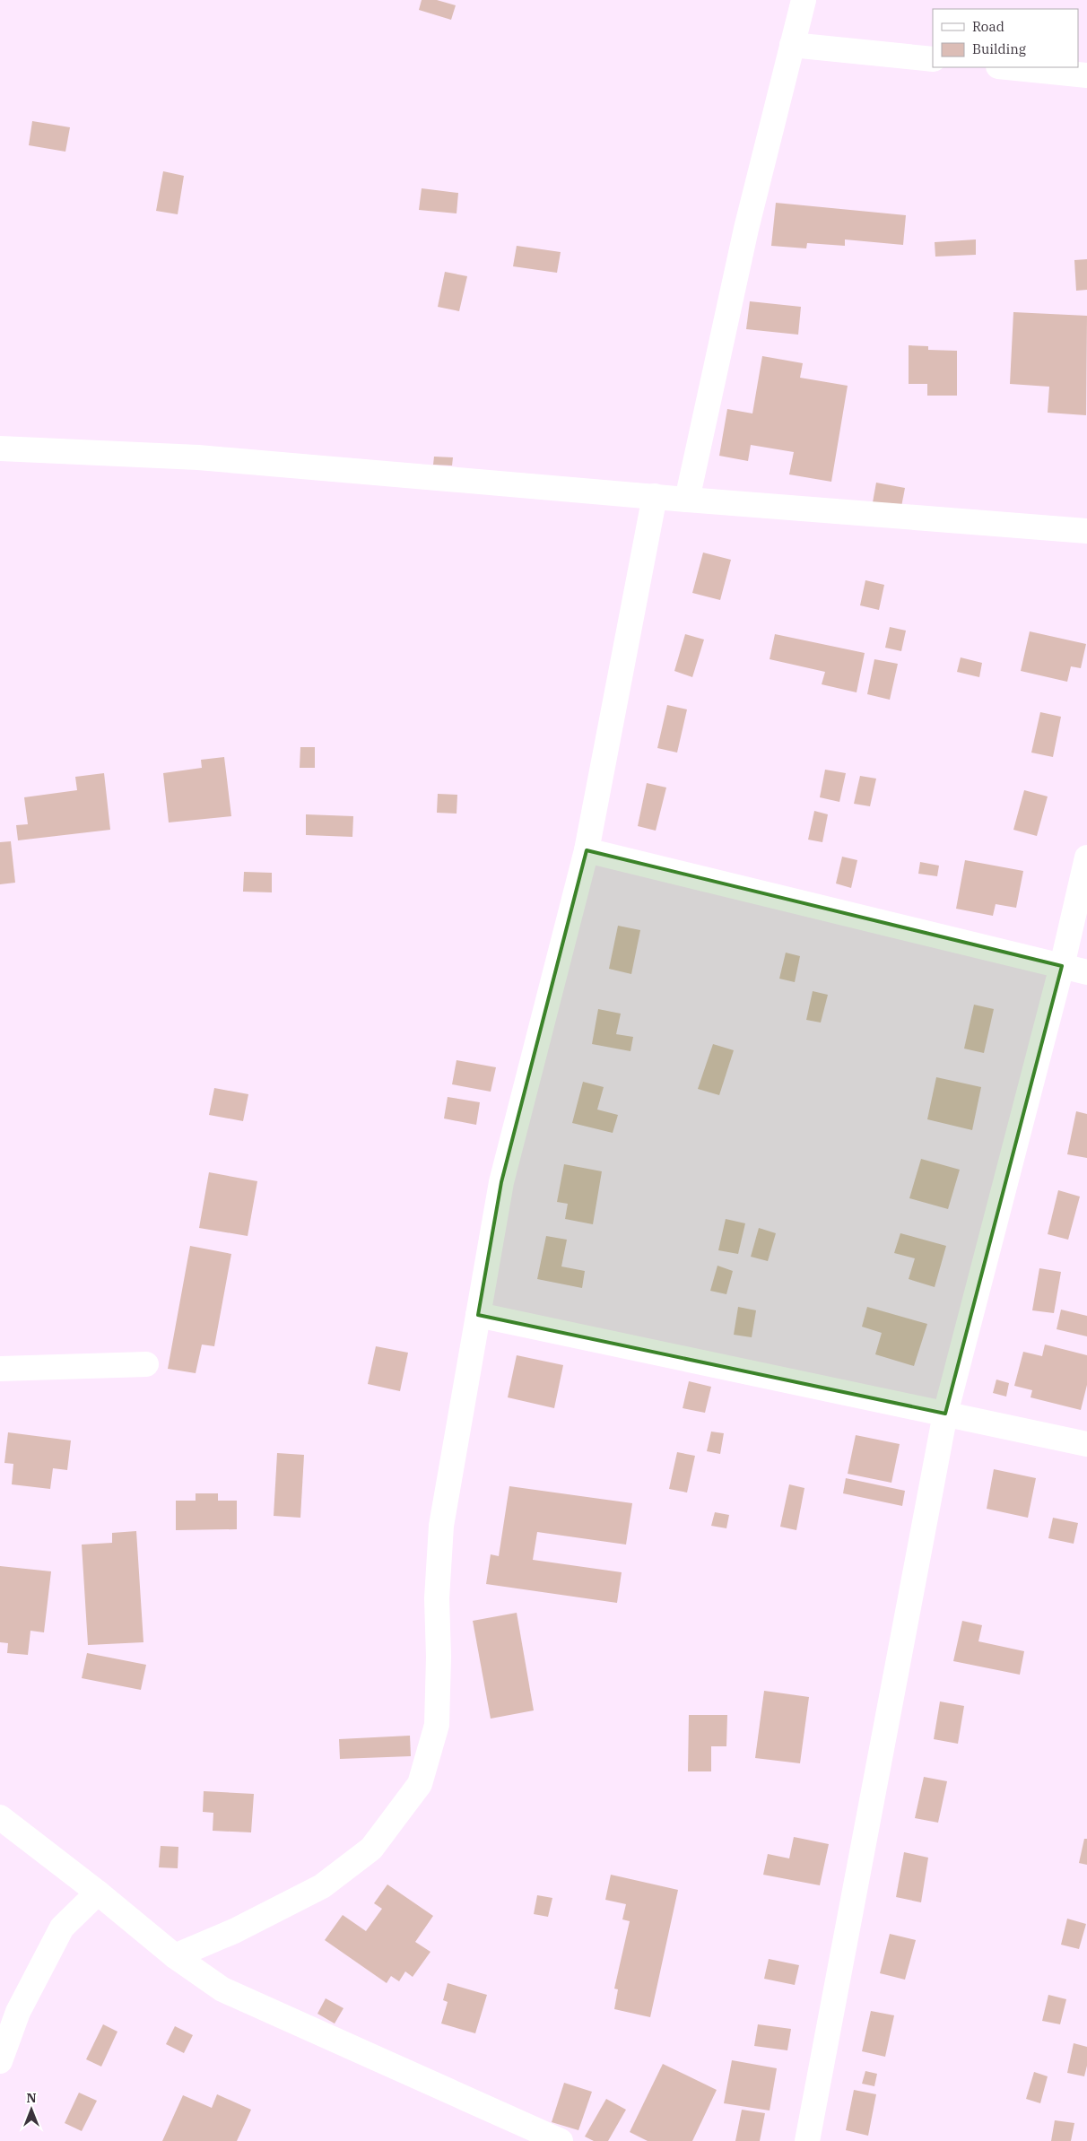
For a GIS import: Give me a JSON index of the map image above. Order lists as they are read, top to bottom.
{
  "legend": ["Road", "Building"],
  "north": "top"
}
